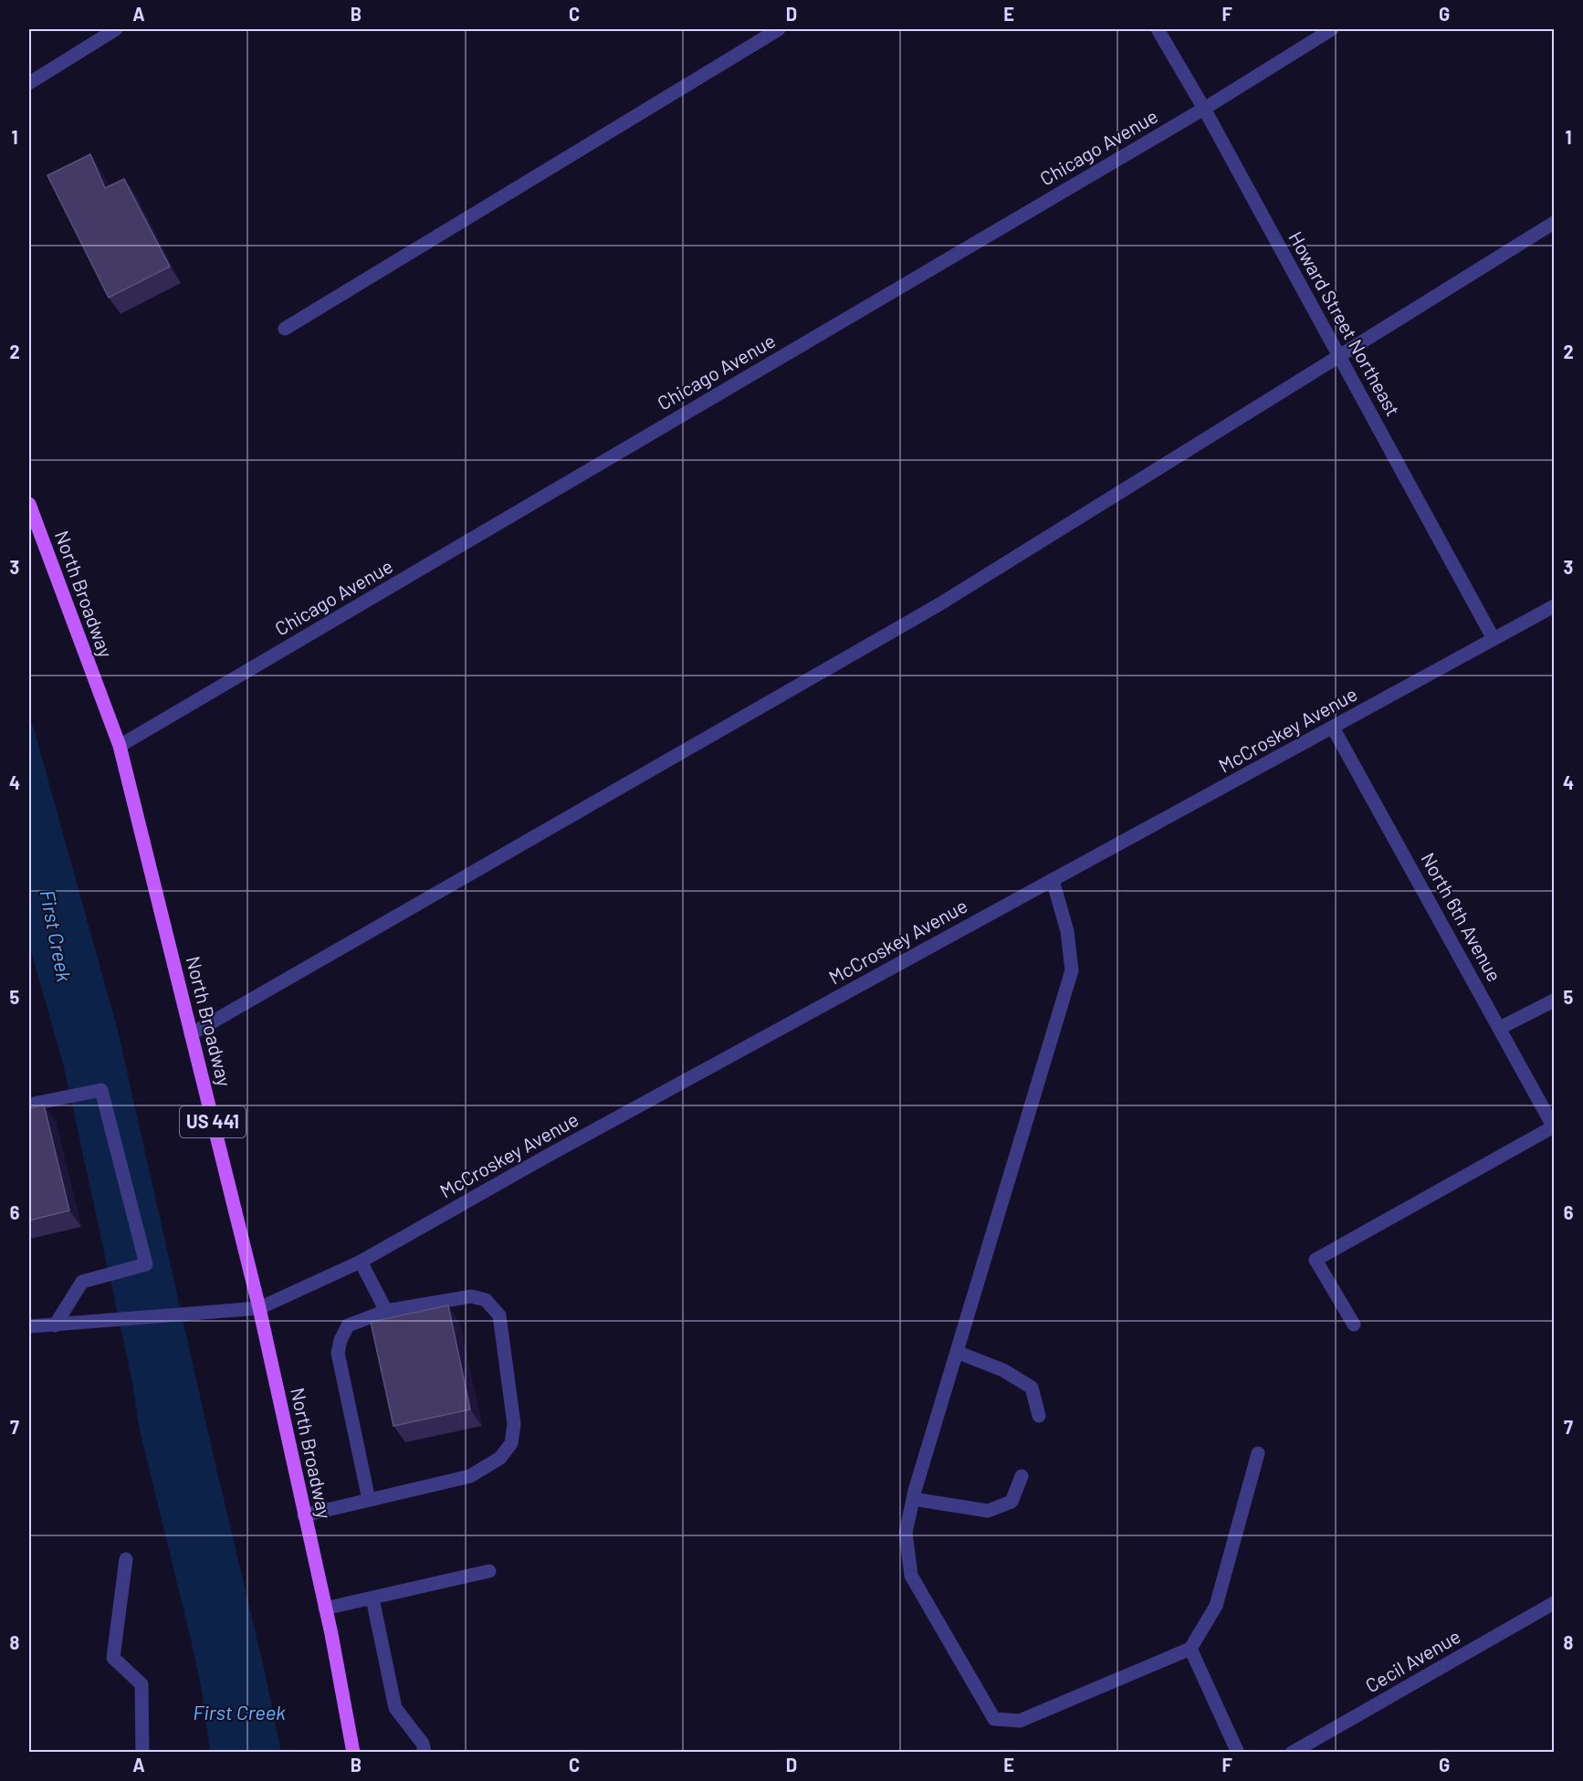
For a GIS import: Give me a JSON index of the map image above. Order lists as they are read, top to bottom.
{
  "streets": {
    "main road": ["North Broadway", "US 441"],
    "street": [
      "Chicago Avenue",
      "Howard Street Northeast",
      "McCroskey Avenue",
      "North 6th Avenue",
      "Cecil Avenue"
    ]
  },
  "crossings": [
    ["Chicago Avenue", "Howard Street Northeast"],
    ["Chicago Avenue", "North Broadway"],
    ["Howard Street Northeast", "McCroskey Avenue"],
    ["North Broadway", "McCroskey Avenue"],
    ["McCroskey Avenue", "North 6th Avenue"]
  ],
  "water": ["First Creek"],
  "grid": {
    "columns": [
      "A",
      "B",
      "C",
      "D",
      "E",
      "F",
      "G"
    ],
    "rows": [
      "1",
      "2",
      "3",
      "4",
      "5",
      "6",
      "7",
      "8"
    ]
  }
}
